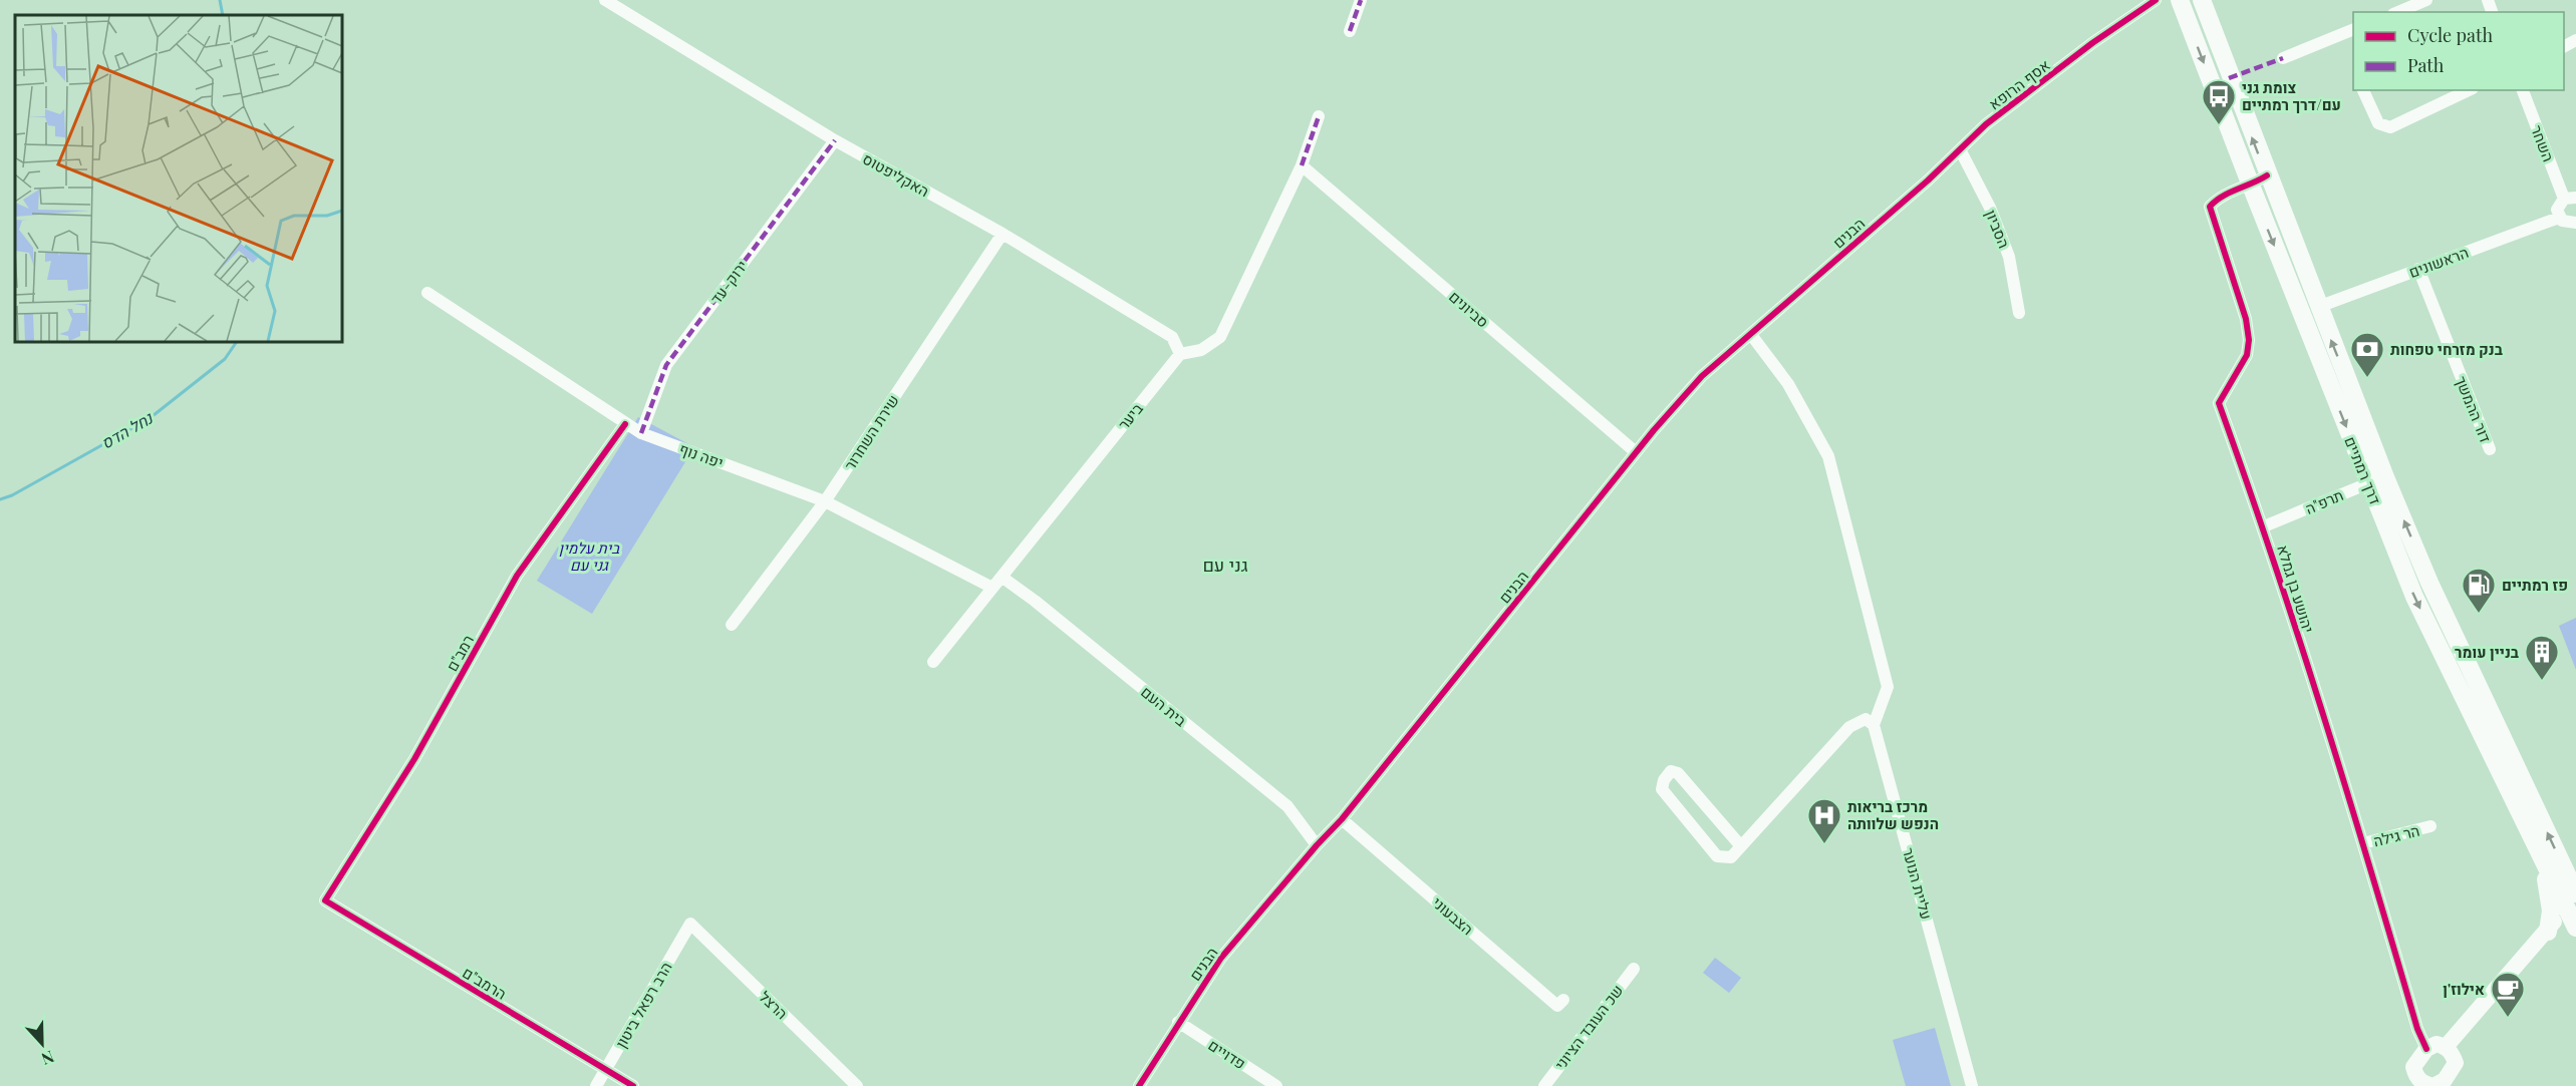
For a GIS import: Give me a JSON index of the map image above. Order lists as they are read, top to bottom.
{
  "streets": {
    "main road": ["דרך רמתיים"],
    "street": [
      "אסף הרופא",
      "השחר",
      "האקליפטוס",
      "הסביון",
      "הבנים",
      "הראשונים",
      "ירוק-עד",
      "סביונים",
      "דור ההמשך",
      "ביער",
      "שירת השחרור",
      "יפה נוף",
      "תרפ\"ה",
      "יהושע בן גמלא",
      "רמב\"ם",
      "בית העם",
      "הר גילה",
      "עליית הנוער",
      "הצבעוני",
      "הרמב\"ם",
      "הרב רפאל ביטון",
      "הרצל",
      "שכ העובד הציוני",
      "פדויים"
    ]
  },
  "crossings": [
    ["אסף הרופא", "הסביון"],
    ["אסף הרופא", "הבנים"],
    ["האקליפטוס", "ירוק-עד"],
    ["האקליפטוס", "ביער"],
    ["האקליפטוס", "שירת השחרור"],
    ["הסביון", "הבנים"],
    ["הבנים", "סביונים"],
    ["הבנים", "בית העם"],
    ["הבנים", "הצבעוני"],
    ["הבנים", "פדויים"],
    ["הראשונים", "דור ההמשך"],
    ["הראשונים", "דרך רמתיים"],
    ["ירוק-עד", "יפה נוף"],
    ["ביער", "יפה נוף"],
    ["ביער", "בית העם"],
    ["שירת השחרור", "יפה נוף"],
    ["יפה נוף", "רמב\"ם"],
    ["דרך רמתיים", "תרפ\"ה"],
    ["דרך רמתיים", "יהושע בן גמלא"],
    ["תרפ\"ה", "יהושע בן גמלא"],
    ["יהושע בן גמלא", "הר גילה"],
    ["רמב\"ם", "הרמב\"ם"],
    ["הרמב\"ם", "הרב רפאל ביטון"],
    ["הרב רפאל ביטון", "הרצל"]
  ],
  "districts": ["גני עם"],
  "water": ["נחל הדס"],
  "parks": ["בית עלמין גני עם"],
  "places": {
    "bus stop": ["צומת גני עם/דרך רמתיים"],
    "bank": ["בנק מזרחי טפחות"],
    "fuel station": ["פז רמתיים"],
    "building": ["בניין עומר"],
    "hospital": ["מרכז בריאות הנפש שלוותה"],
    "cafe": ["אילוז'ן"]
  },
  "legend": ["Cycle path", "Path"],
  "north": "bottom"
}
